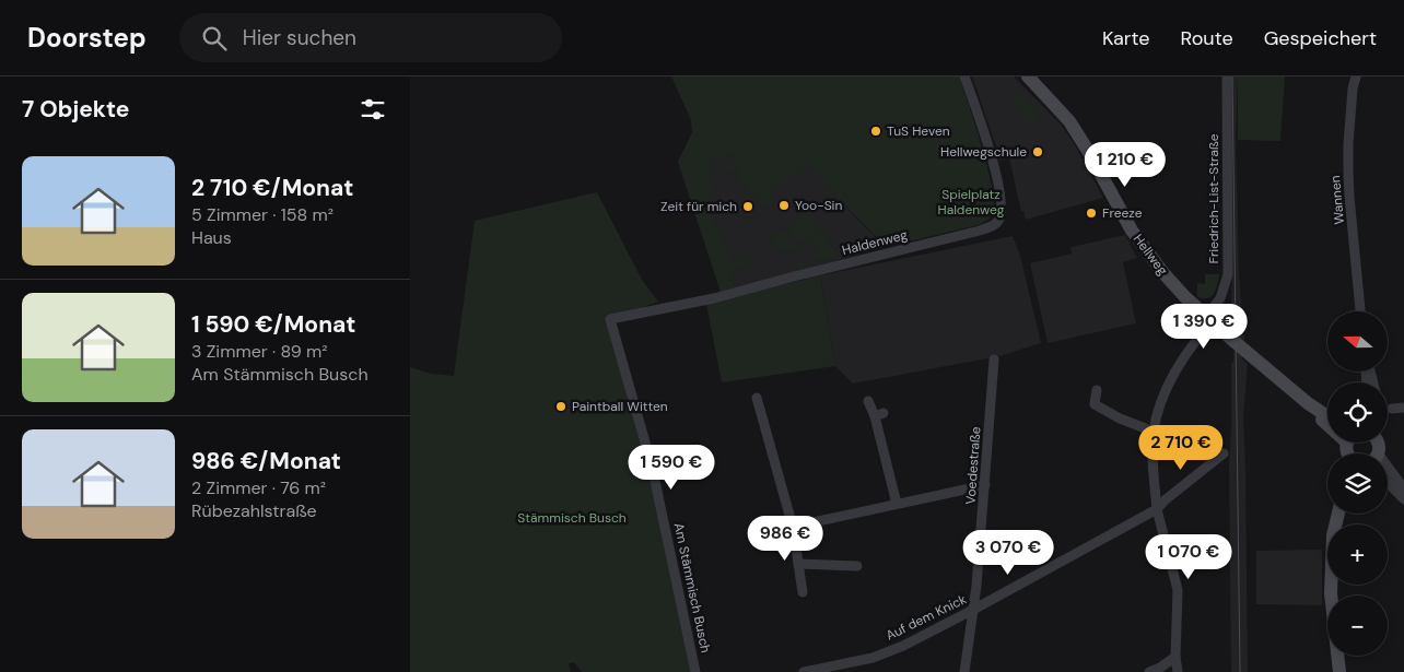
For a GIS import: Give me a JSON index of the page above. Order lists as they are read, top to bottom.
{
  "streets": {
    "street": [
      "Friedrich-List-Straße",
      "Wannen",
      "Haldenweg",
      "Hellweg",
      "Voedestraße",
      "Am Stämmisch Busch",
      "Auf dem Knick"
    ]
  },
  "crossings": [
    ["Friedrich-List-Straße", "Hellweg"],
    ["Haldenweg", "Am Stämmisch Busch"],
    ["Voedestraße", "Auf dem Knick"]
  ],
  "parks": ["Spielplatz Haldenweg", "Stämmisch Busch"],
  "places": [
    "TuS Heven",
    "Hellwegschule",
    "Yoo-Sin",
    "Zeit für mich",
    "Freeze",
    "Paintball Witten"
  ],
  "north": "left",
  "page": {
    "header": "Doorstep",
    "search": "Hier suchen",
    "nav": ["Karte", "Route", "Gespeichert"],
    "heading": "7 Objekte",
    "list": [
      {
        "name": "2 710 €/Monat",
        "note": "5 Zimmer · 158 m² · Haus"
      },
      {
        "name": "1 590 €/Monat",
        "note": "3 Zimmer · 89 m² · Am Stämmisch Busch"
      },
      {
        "name": "986 €/Monat",
        "note": "2 Zimmer · 76 m² · Rübezahlstraße"
      }
    ],
    "price": [
      "1 210 €",
      "1 390 €",
      "2 710 €",
      "1 590 €",
      "986 €",
      "3 070 €",
      "1 070 €"
    ],
    "map_buttons": ["+", "−"]
  }
}
